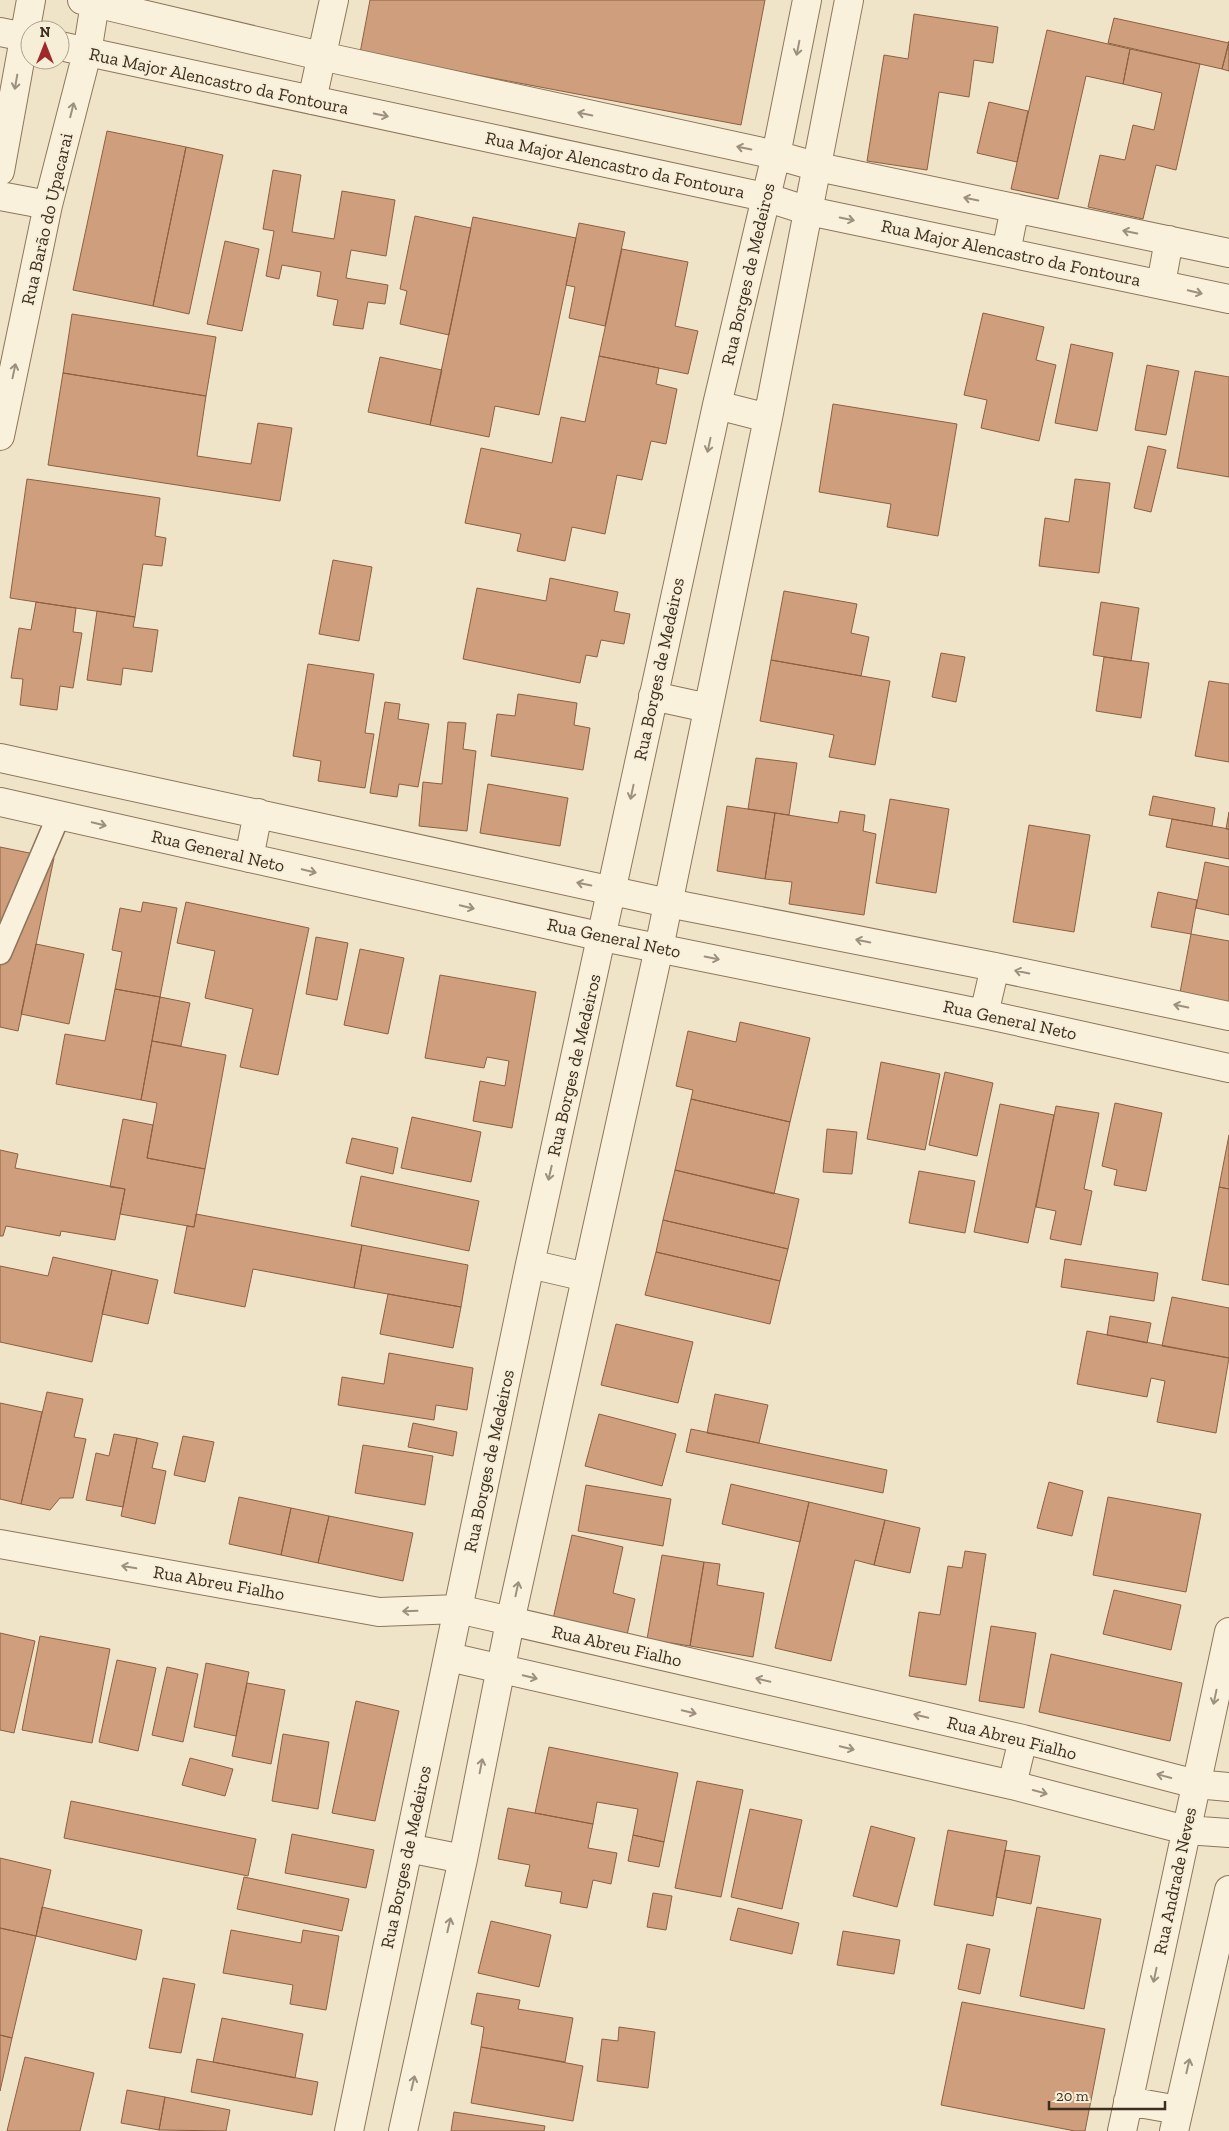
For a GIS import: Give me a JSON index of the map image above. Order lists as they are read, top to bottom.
{
  "streets": {
    "street": [
      "Rua Major Alencastro da Fontoura",
      "Rua Barão do Upacarai",
      "Rua Borges de Medeiros",
      "Rua General Neto",
      "Rua Abreu Fialho",
      "Rua Andrade Neves"
    ]
  },
  "crossings": [
    ["Rua Major Alencastro da Fontoura", "Rua Barão do Upacarai"],
    ["Rua Major Alencastro da Fontoura", "Rua Borges de Medeiros"],
    ["Rua Borges de Medeiros", "Rua General Neto"],
    ["Rua Borges de Medeiros", "Rua Abreu Fialho"],
    ["Rua Abreu Fialho", "Rua Andrade Neves"]
  ],
  "scale_bar": "20 m",
  "north": "top"
}
